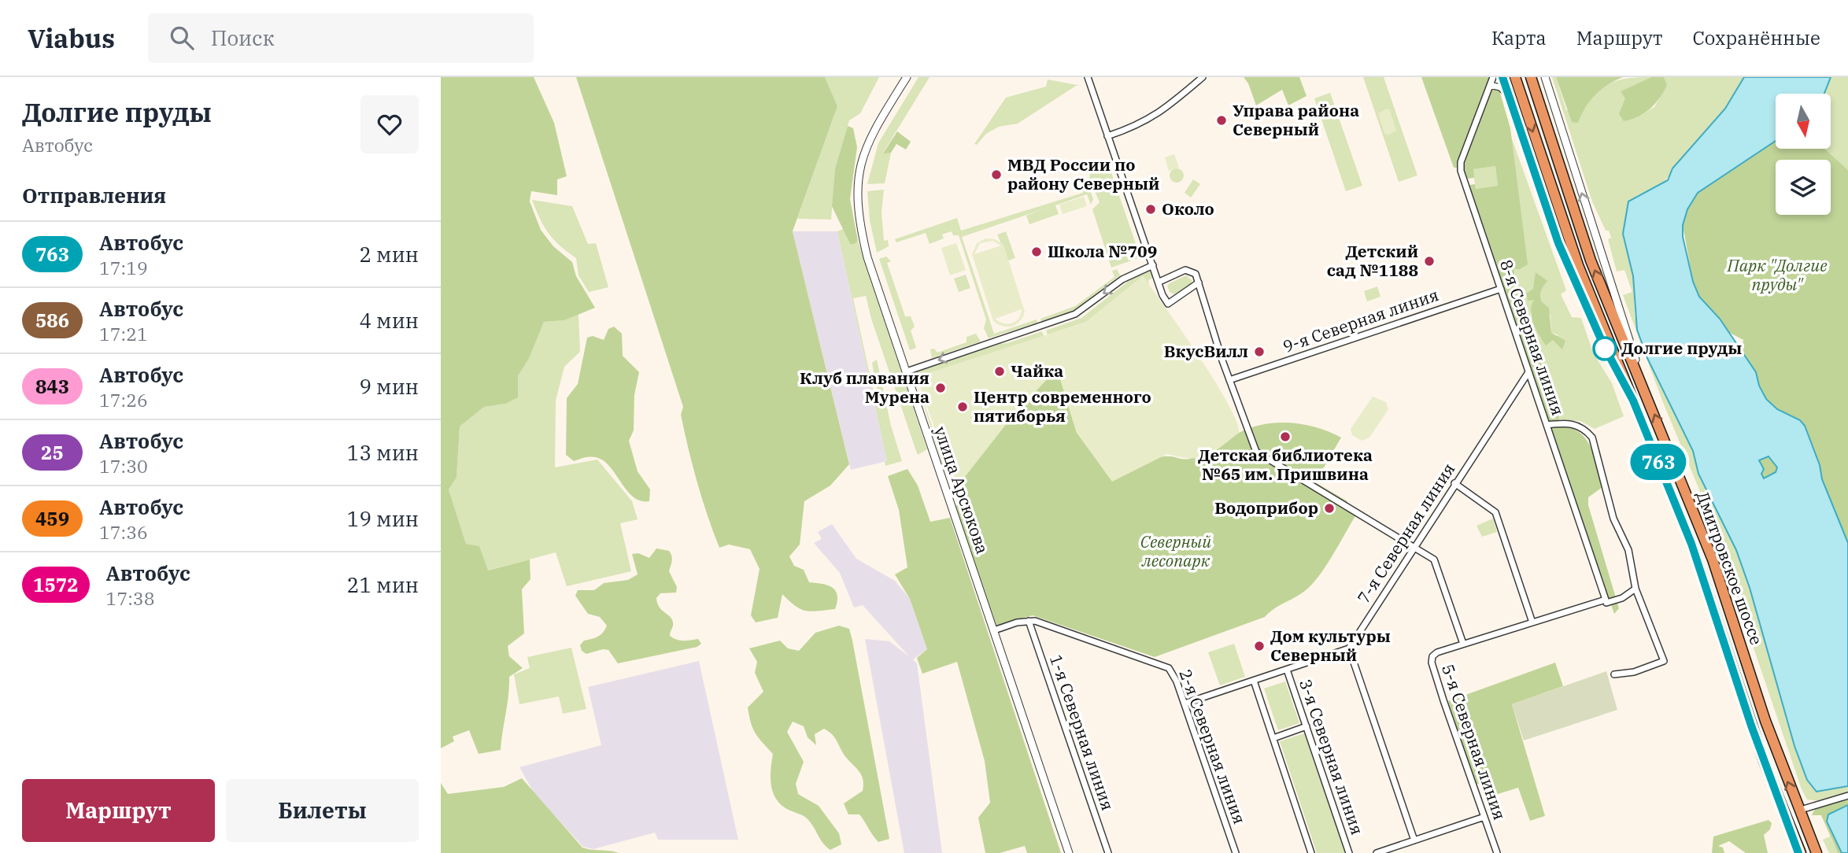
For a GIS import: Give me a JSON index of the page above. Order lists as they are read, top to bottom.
{
  "streets": {
    "highway": ["Дмитровское шоссе"],
    "street": [
      "9-я Северная линия",
      "8-я Северная линия",
      "улица Арсюкова",
      "7-я Северная линия",
      "1-я Северная линия",
      "5-я Северная линия",
      "2-я Северная линия",
      "3-я Северная линия"
    ]
  },
  "crossings": [
    ["9-я Северная линия", "8-я Северная линия"],
    ["8-я Северная линия", "7-я Северная линия"],
    ["8-я Северная линия", "5-я Северная линия"],
    ["улица Арсюкова", "2-я Северная линия"],
    ["1-я Северная линия", "2-я Северная линия"]
  ],
  "parks": ["Парк \"Долгие пруды\"", "Северный лесопарк"],
  "places": [
    "Управа района Северный",
    "МВД России по району Северный",
    "Около",
    "Школа №709",
    "Детский сад №1188",
    "Долгие пруды",
    "ВкусВилл",
    "Чайка",
    "Клуб плавания Мурена",
    "Центр современного пятиборья",
    "Детская библиотека №65 им. Пришвина",
    "Водоприбор",
    "Дом культуры Северный"
  ],
  "lines": ["bus line 763"],
  "north": "bottom",
  "page": {
    "header": "Viabus",
    "search": "Поиск",
    "nav": ["Карта", "Маршрут", "Сохранённые"],
    "heading": [
      ["Долгие пруды", "Автобус"],
      "Отправления"
    ],
    "on_map": "763",
    "list": [
      {
        "mark": "763",
        "name": "Автобус",
        "note": "17:19",
        "value": "2 мин"
      },
      {
        "mark": "586",
        "name": "Автобус",
        "note": "17:21",
        "value": "4 мин"
      },
      {
        "mark": "843",
        "name": "Автобус",
        "note": "17:26",
        "value": "9 мин"
      },
      {
        "mark": "25",
        "name": "Автобус",
        "note": "17:30",
        "value": "13 мин"
      },
      {
        "mark": "459",
        "name": "Автобус",
        "note": "17:36",
        "value": "19 мин"
      },
      {
        "mark": "1572",
        "name": "Автобус",
        "note": "17:38",
        "value": "21 мин"
      }
    ],
    "buttons": ["Маршрут", "Билеты"]
  }
}
